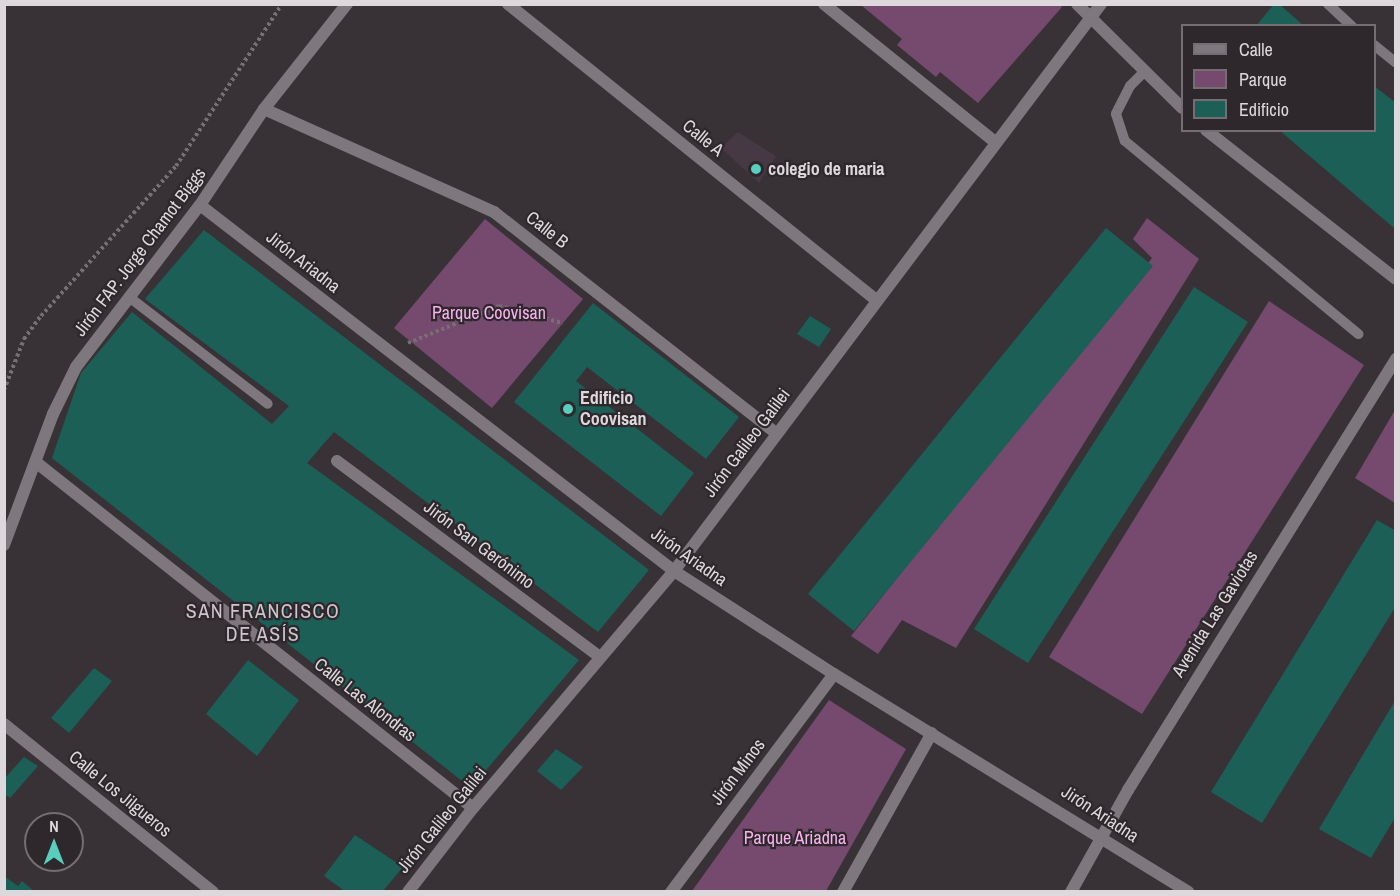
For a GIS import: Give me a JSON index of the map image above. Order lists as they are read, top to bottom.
{
  "streets": {
    "street": [
      "Calle A",
      "Calle B",
      "Jirón FAP. Jorge Chamot Biggs",
      "Jirón Ariadna",
      "Jirón Galileo Galilei",
      "Jirón San Gerónimo",
      "Avenida Las Gaviotas",
      "Calle Las Alondras",
      "Jirón Minos",
      "Calle Los Jilgueros"
    ]
  },
  "crossings": [
    ["Calle A", "Jirón Galileo Galilei"],
    ["Calle B", "Jirón FAP. Jorge Chamot Biggs"],
    ["Calle B", "Jirón Galileo Galilei"],
    ["Jirón FAP. Jorge Chamot Biggs", "Jirón Ariadna"],
    ["Jirón FAP. Jorge Chamot Biggs", "Calle Las Alondras"],
    ["Jirón Ariadna", "Jirón Galileo Galilei"],
    ["Jirón Ariadna", "Avenida Las Gaviotas"],
    ["Jirón Ariadna", "Jirón Minos"],
    ["Jirón Galileo Galilei", "Jirón San Gerónimo"],
    ["Jirón Galileo Galilei", "Calle Las Alondras"]
  ],
  "districts": ["SAN FRANCISCO DE ASÍS"],
  "parks": ["Parque Coovisan", "Parque Ariadna"],
  "places": ["colegio de maria", "Edificio Coovisan"],
  "legend": ["Calle", "Parque", "Edificio"],
  "north": "top"
}
